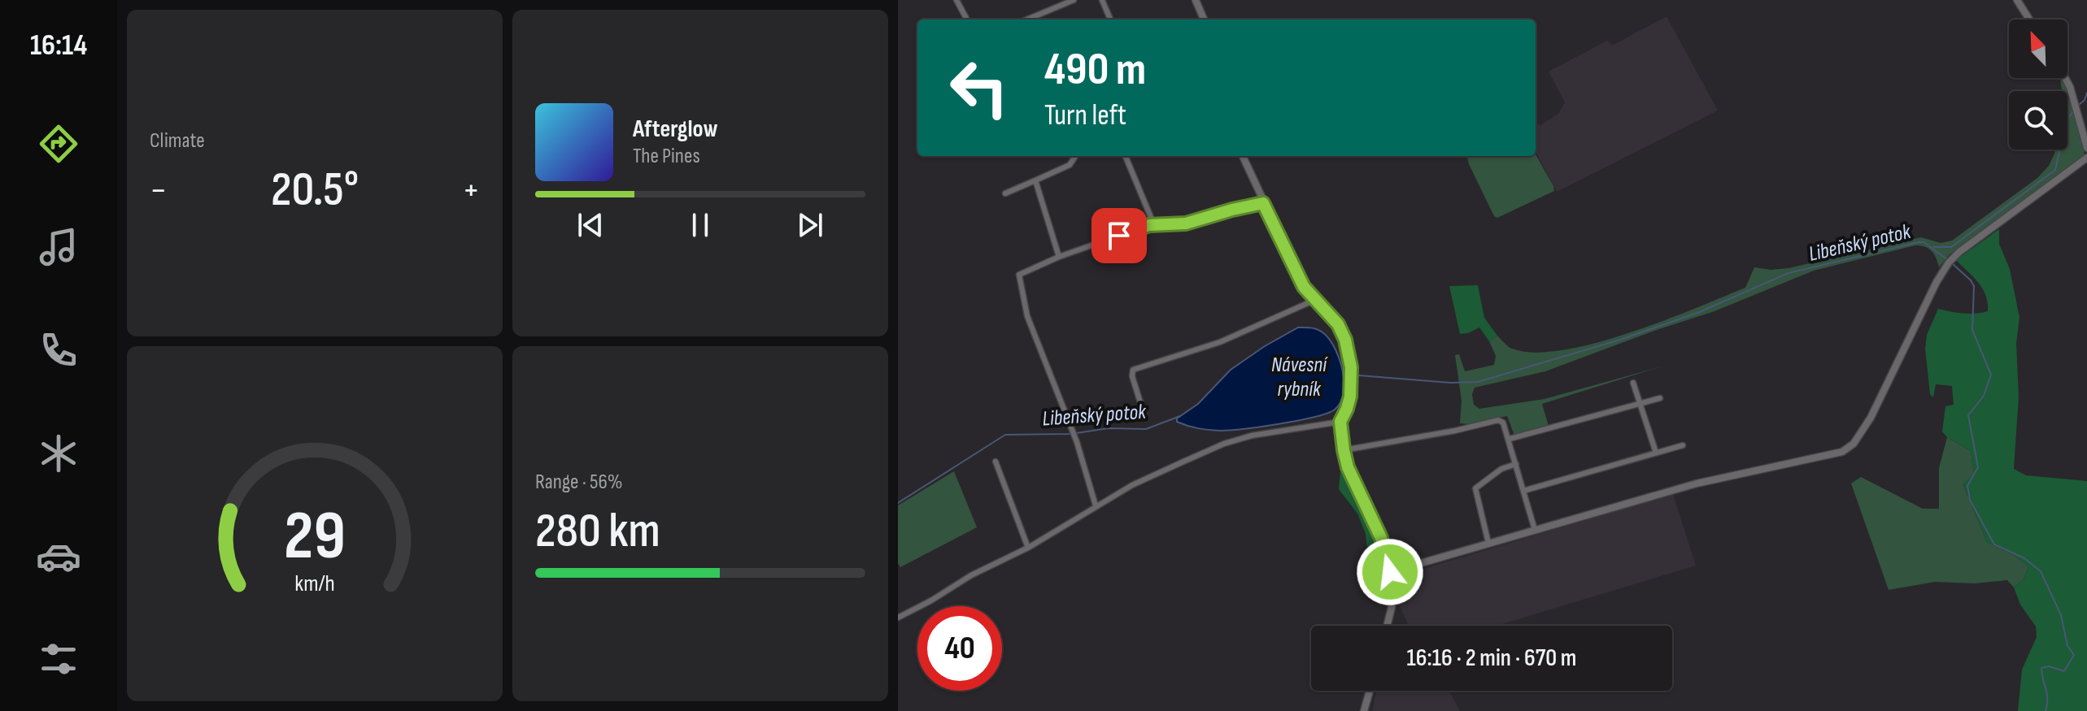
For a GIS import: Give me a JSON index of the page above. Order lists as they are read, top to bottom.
{
  "water": ["Libeňský potok", "Návesní rybník"],
  "north": "top left",
  "page": {
    "tabs": "16:14",
    "tile": [
      "Climate",
      ["Range · 56%", "280 km"]
    ],
    "turn": ["490 m", "Turn left"],
    "song": ["Afterglow", "The Pines"],
    "heat": ["−", "20.5°", "+"],
    "limit": "40",
    "trip": "16:16 · 2 min · 670 m",
    "gauge": ["29", "km/h"]
  }
}
